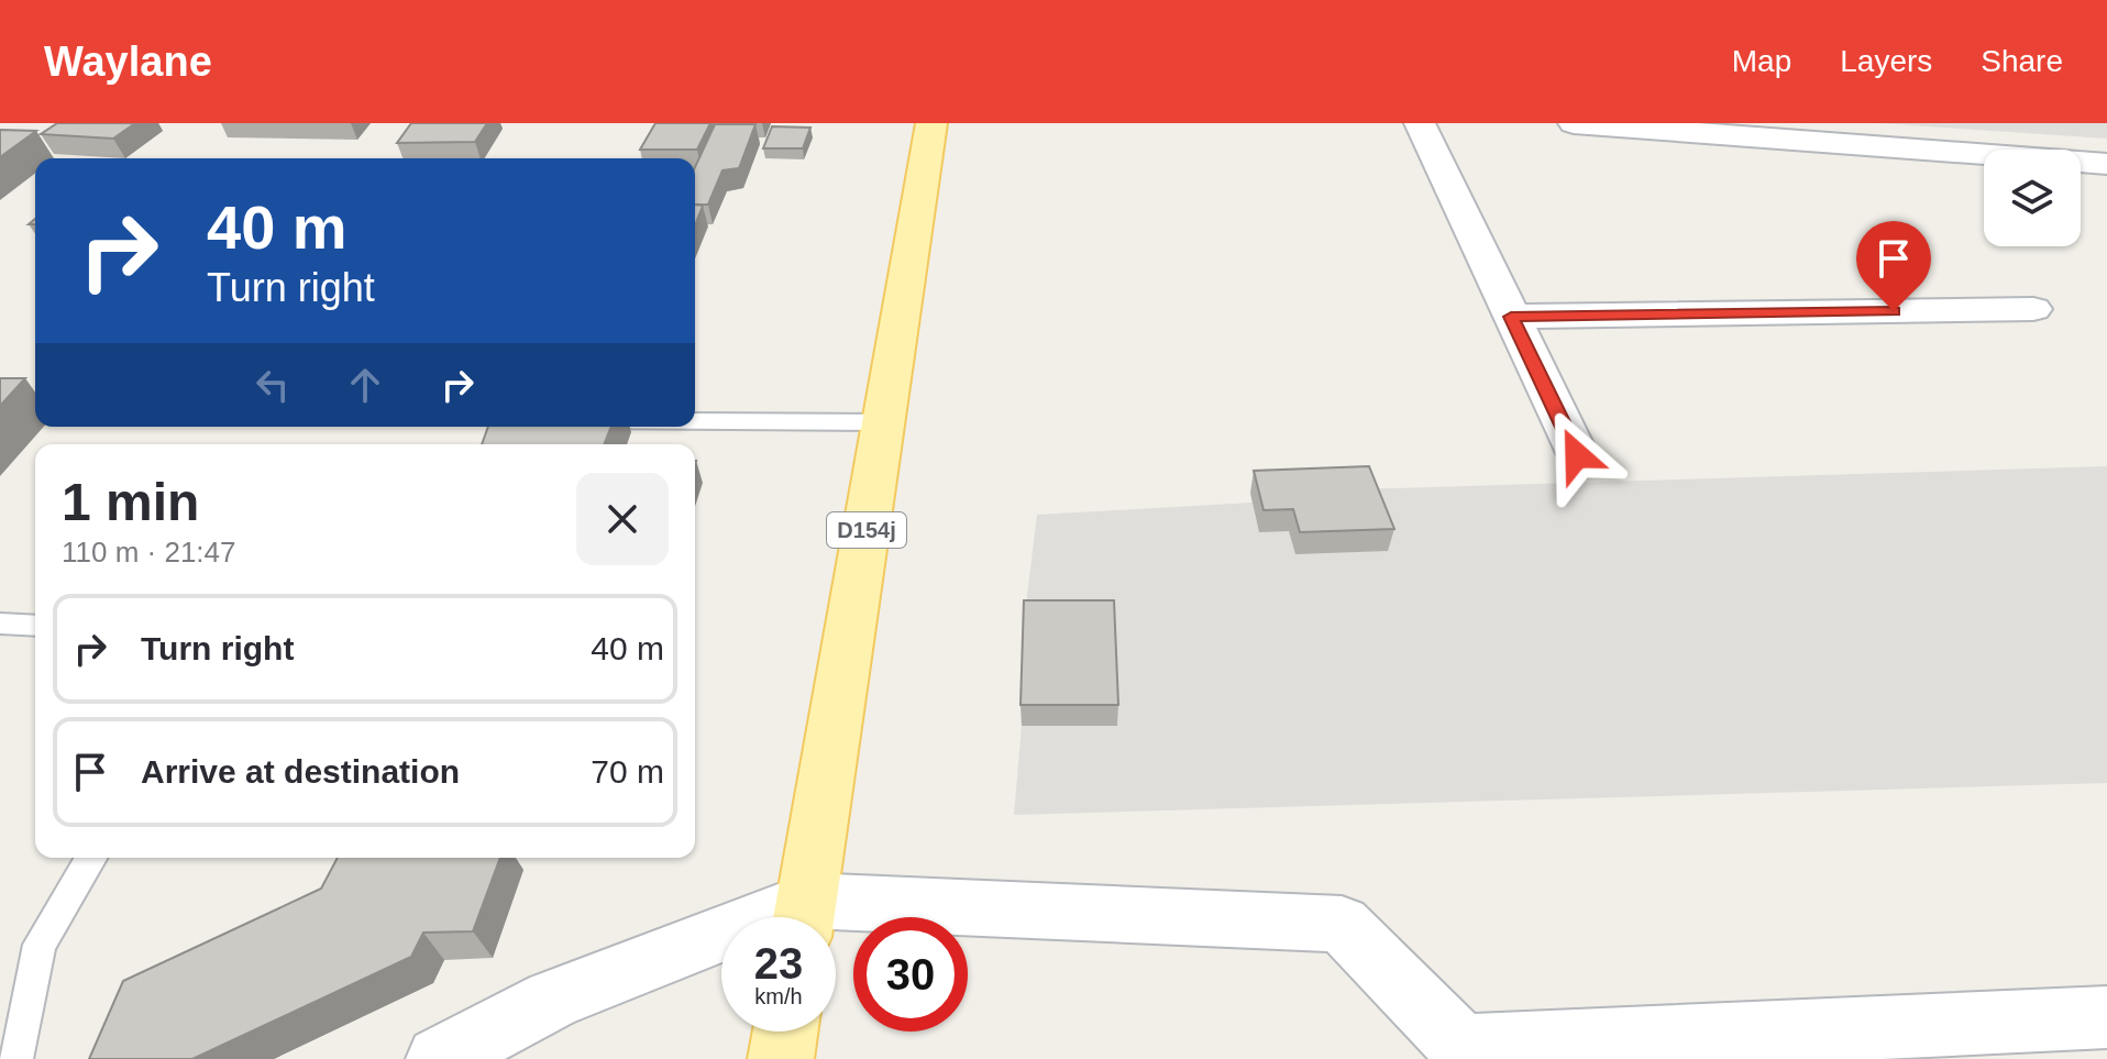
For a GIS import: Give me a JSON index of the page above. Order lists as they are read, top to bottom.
{
  "streets": {
    "main road": ["D154j"]
  },
  "page": {
    "header": "Waylane",
    "nav": ["Map", "Layers", "Share"],
    "turn": ["40 m", "Turn right"],
    "heading": ["1 min", "110 m · 21:47"],
    "list": [
      {
        "name": "Turn right",
        "value": "40 m"
      },
      {
        "name": "Arrive at destination",
        "value": "70 m"
      }
    ],
    "speed": "23 km/h",
    "limit": "30"
  }
}
